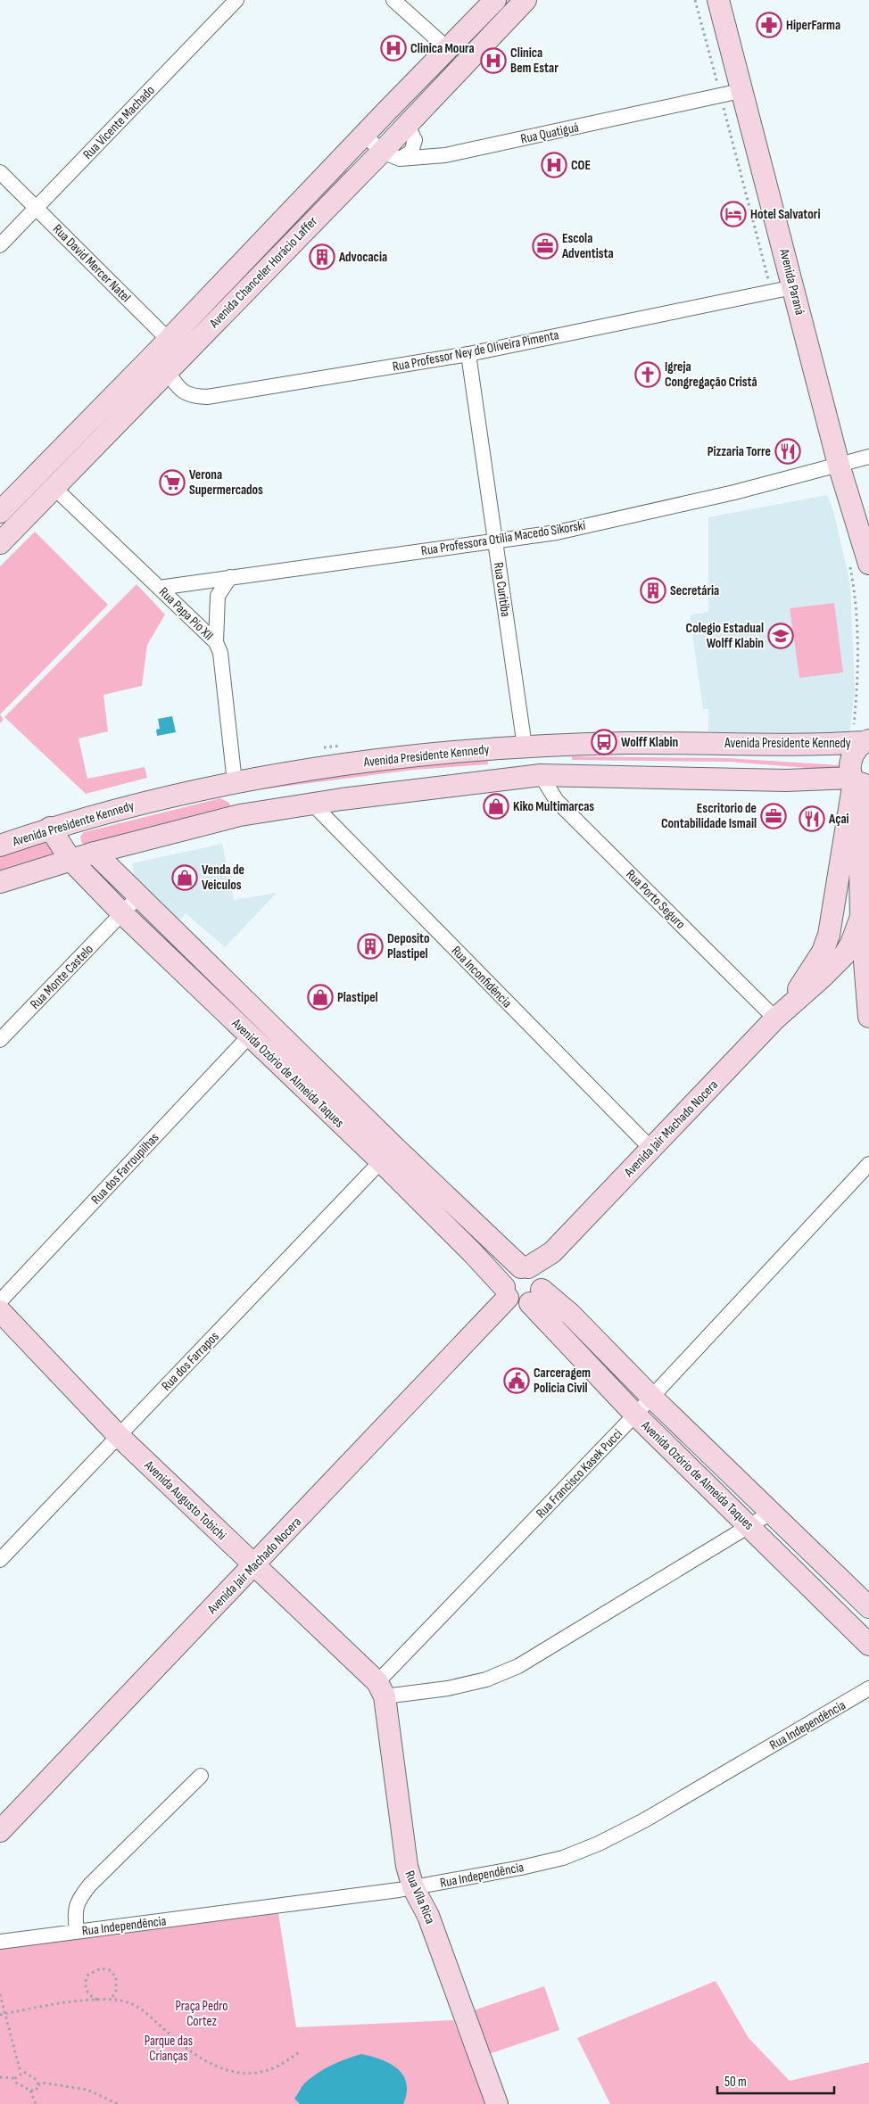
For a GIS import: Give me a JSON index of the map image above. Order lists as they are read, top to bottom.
{
  "streets": {
    "street": [
      "Rua Vicente Machado",
      "Rua Quatiguá",
      "Rua David Mercer Natel",
      "Avenida Chanceler Horácio Laffer",
      "Avenida Paraná",
      "Rua Professor Ney de Oliveira Pimenta",
      "Rua Professora Otília Macedo Sikorski",
      "Rua Curitiba",
      "Rua Papa Pio XII",
      "Avenida Presidente Kennedy",
      "Rua Porto Seguro",
      "Rua Monte Castelo",
      "Rua Inconfidência",
      "Avenida Ozório de Almeida Taques",
      "Avenida Jair Machado Nocera",
      "Rua dos Farroupilhas",
      "Rua dos Farrapos",
      "Rua Francisco Kasek Pucci",
      "Avenida Augusto Tobichi",
      "Rua Independência",
      "Rua Vila Rica"
    ]
  },
  "crossings": [
    ["Rua Vicente Machado", "Rua David Mercer Natel"],
    ["Rua Quatiguá", "Avenida Chanceler Horácio Laffer"],
    ["Rua Quatiguá", "Avenida Paraná"],
    ["Rua David Mercer Natel", "Avenida Chanceler Horácio Laffer"],
    ["Avenida Chanceler Horácio Laffer", "Rua Professor Ney de Oliveira Pimenta"],
    ["Avenida Chanceler Horácio Laffer", "Rua Papa Pio XII"],
    ["Avenida Paraná", "Rua Professor Ney de Oliveira Pimenta"],
    ["Avenida Paraná", "Rua Professora Otília Macedo Sikorski"],
    ["Rua Professor Ney de Oliveira Pimenta", "Rua Curitiba"],
    ["Rua Professora Otília Macedo Sikorski", "Rua Curitiba"],
    ["Rua Professora Otília Macedo Sikorski", "Rua Papa Pio XII"],
    ["Rua Curitiba", "Avenida Presidente Kennedy"],
    ["Rua Papa Pio XII", "Avenida Presidente Kennedy"],
    ["Avenida Presidente Kennedy", "Avenida Ozório de Almeida Taques"],
    ["Avenida Presidente Kennedy", "Avenida Jair Machado Nocera"],
    ["Rua Porto Seguro", "Avenida Jair Machado Nocera"],
    ["Rua Monte Castelo", "Avenida Ozório de Almeida Taques"],
    ["Rua Inconfidência", "Avenida Jair Machado Nocera"],
    ["Avenida Ozório de Almeida Taques", "Avenida Jair Machado Nocera"],
    ["Avenida Ozório de Almeida Taques", "Rua dos Farroupilhas"],
    ["Avenida Ozório de Almeida Taques", "Rua dos Farrapos"],
    ["Avenida Ozório de Almeida Taques", "Rua Francisco Kasek Pucci"],
    ["Avenida Jair Machado Nocera", "Avenida Augusto Tobichi"],
    ["Rua dos Farrapos", "Avenida Augusto Tobichi"],
    ["Rua Francisco Kasek Pucci", "Avenida Augusto Tobichi"],
    ["Rua Francisco Kasek Pucci", "Rua Vila Rica"],
    ["Avenida Augusto Tobichi", "Rua Vila Rica"],
    ["Rua Independência", "Rua Vila Rica"]
  ],
  "parks": ["Praça Pedro Cortez", "Parque das Crianças"],
  "places": {
    "pharmacy": ["HiperFarma"],
    "hospital": ["Clinica Moura", "Clinica Bem Estar", "COE"],
    "hotel": ["Hotel Salvatori"],
    "office": ["Escola Adventista", "Escritorio de Contabilidade Ismail"],
    "building": ["Advocacia", "Secretária", "Deposito Plastipel"],
    "church": ["Igreja Congregação Cristã"],
    "restaurant": ["Pizzaria Torre", "Açai"],
    "supermarket": ["Verona Supermercados"],
    "school or university": ["Colegio Estadual Wolff Klabin"],
    "bus stop": ["Wolff Klabin"],
    "shop": ["Kiko Multimarcas", "Venda de Veiculos", "Plastipel"],
    "public building": ["Carceragem Policia Civil"]
  },
  "scale_bar": "50 m"
}
